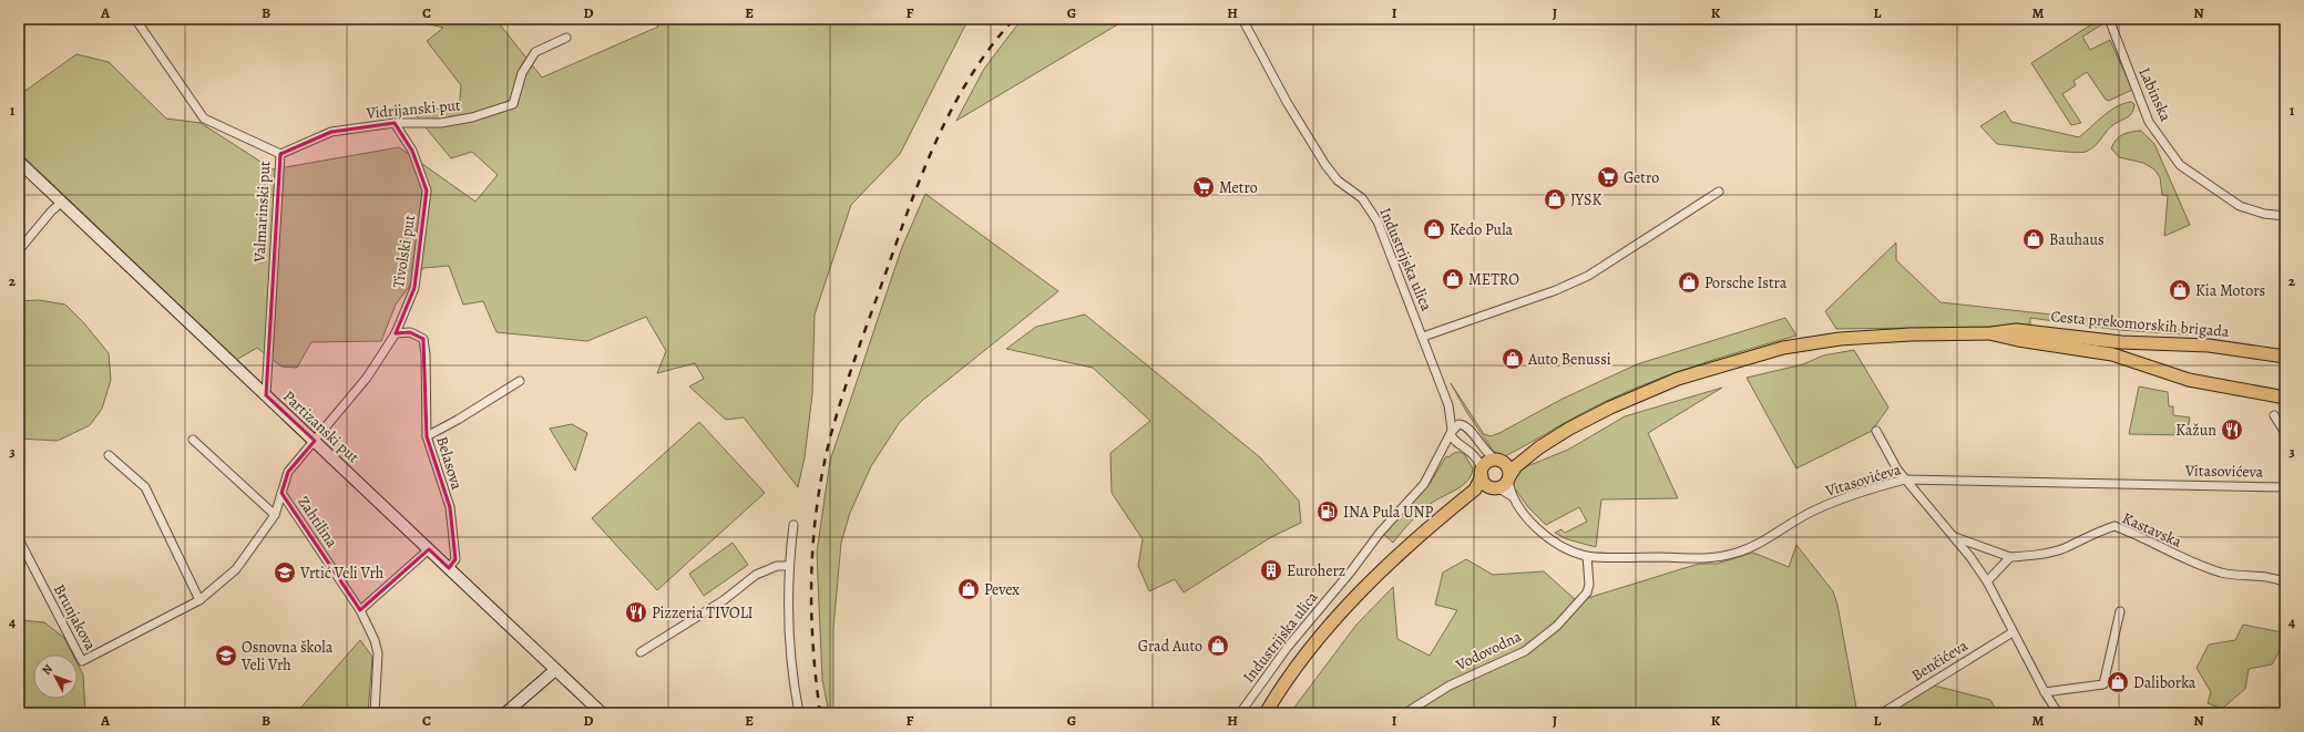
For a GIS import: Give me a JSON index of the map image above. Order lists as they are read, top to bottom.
{
  "streets": {
    "main road": ["Cesta prekomorskih brigada"],
    "street": [
      "Labinska",
      "Vidrijanski put",
      "Valmarinski put",
      "Tivolski put",
      "Industrijska ulica",
      "Partizanski put",
      "Belasova",
      "Vitasovićeva",
      "Zahtilina",
      "Kastavska",
      "Brunjakova",
      "Vodovodna",
      "Benčićeva"
    ]
  },
  "crossings": [
    ["Vidrijanski put", "Valmarinski put"],
    ["Vidrijanski put", "Tivolski put"],
    ["Valmarinski put", "Partizanski put"],
    ["Tivolski put", "Partizanski put"],
    ["Tivolski put", "Belasova"],
    ["Tivolski put", "Brunjakova"],
    ["Industrijska ulica", "Cesta prekomorskih brigada"],
    ["Industrijska ulica", "Vitasovićeva"],
    ["Cesta prekomorskih brigada", "Vitasovićeva"],
    ["Partizanski put", "Belasova"],
    ["Partizanski put", "Brunjakova"],
    ["Vitasovićeva", "Vodovodna"],
    ["Zahtilina", "Brunjakova"]
  ],
  "places": {
    "supermarket": ["Getro", "Metro"],
    "shop": [
      "JYSK",
      "Kedo Pula",
      "Bauhaus",
      "METRO",
      "Porsche Istra",
      "Kia Motors",
      "Auto Benussi",
      "Pevex",
      "Grad Auto",
      "Daliborka"
    ],
    "restaurant": ["Kažun", "Pizzeria TIVOLI"],
    "fuel station": ["INA Pula UNP"],
    "building": ["Euroherz"],
    "school or university": ["Vrtić Veli Vrh", "Osnovna škola Veli Vrh"]
  },
  "north": "top left",
  "grid": {
    "columns": [
      "A",
      "B",
      "C",
      "D",
      "E",
      "F",
      "G",
      "H",
      "I",
      "J",
      "K",
      "L",
      "M",
      "N"
    ],
    "rows": [
      "1",
      "2",
      "3",
      "4"
    ]
  }
}
